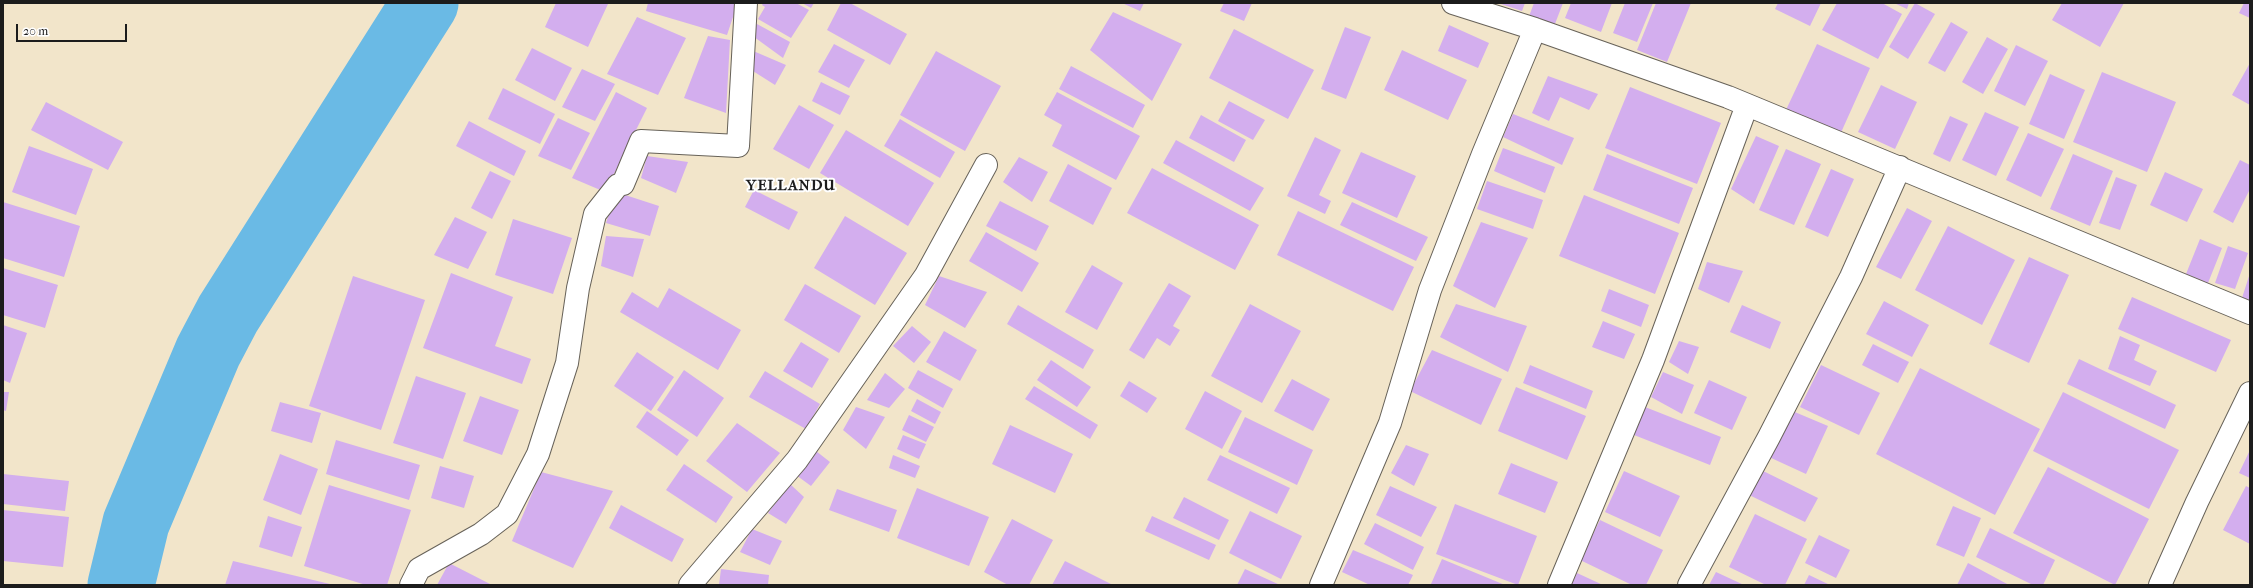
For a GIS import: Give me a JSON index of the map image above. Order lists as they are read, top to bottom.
{
  "districts": ["YELLANDU"],
  "scale_bar": "20 m"
}
